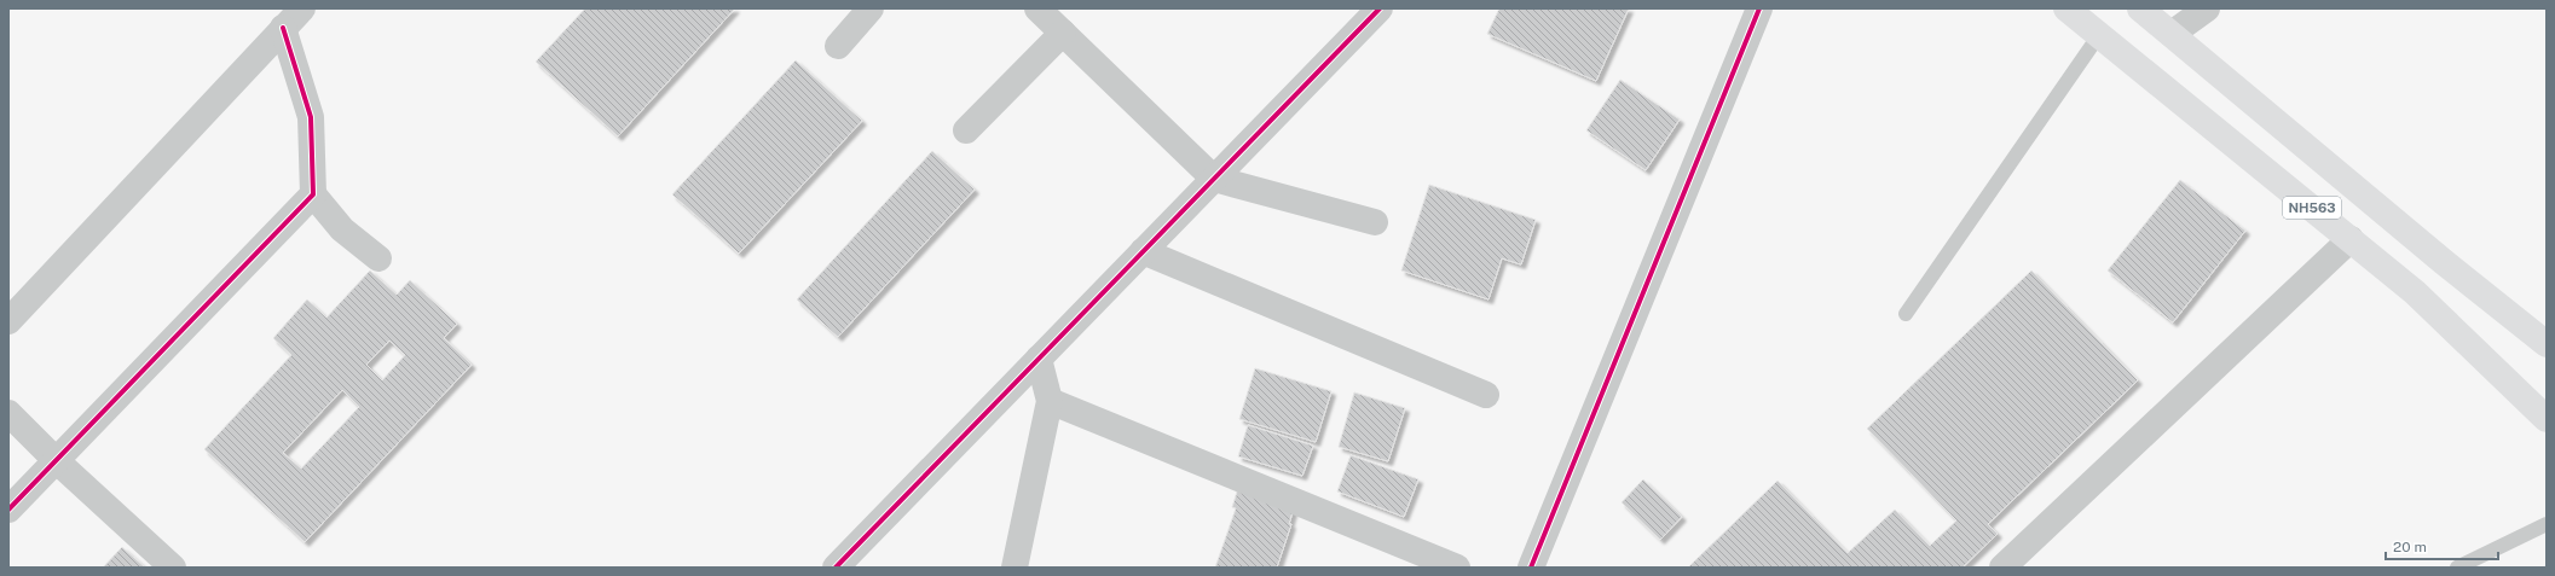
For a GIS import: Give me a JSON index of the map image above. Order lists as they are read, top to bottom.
{
  "streets": {
    "highway": ["NH563"]
  },
  "scale_bar": "20 m"
}
